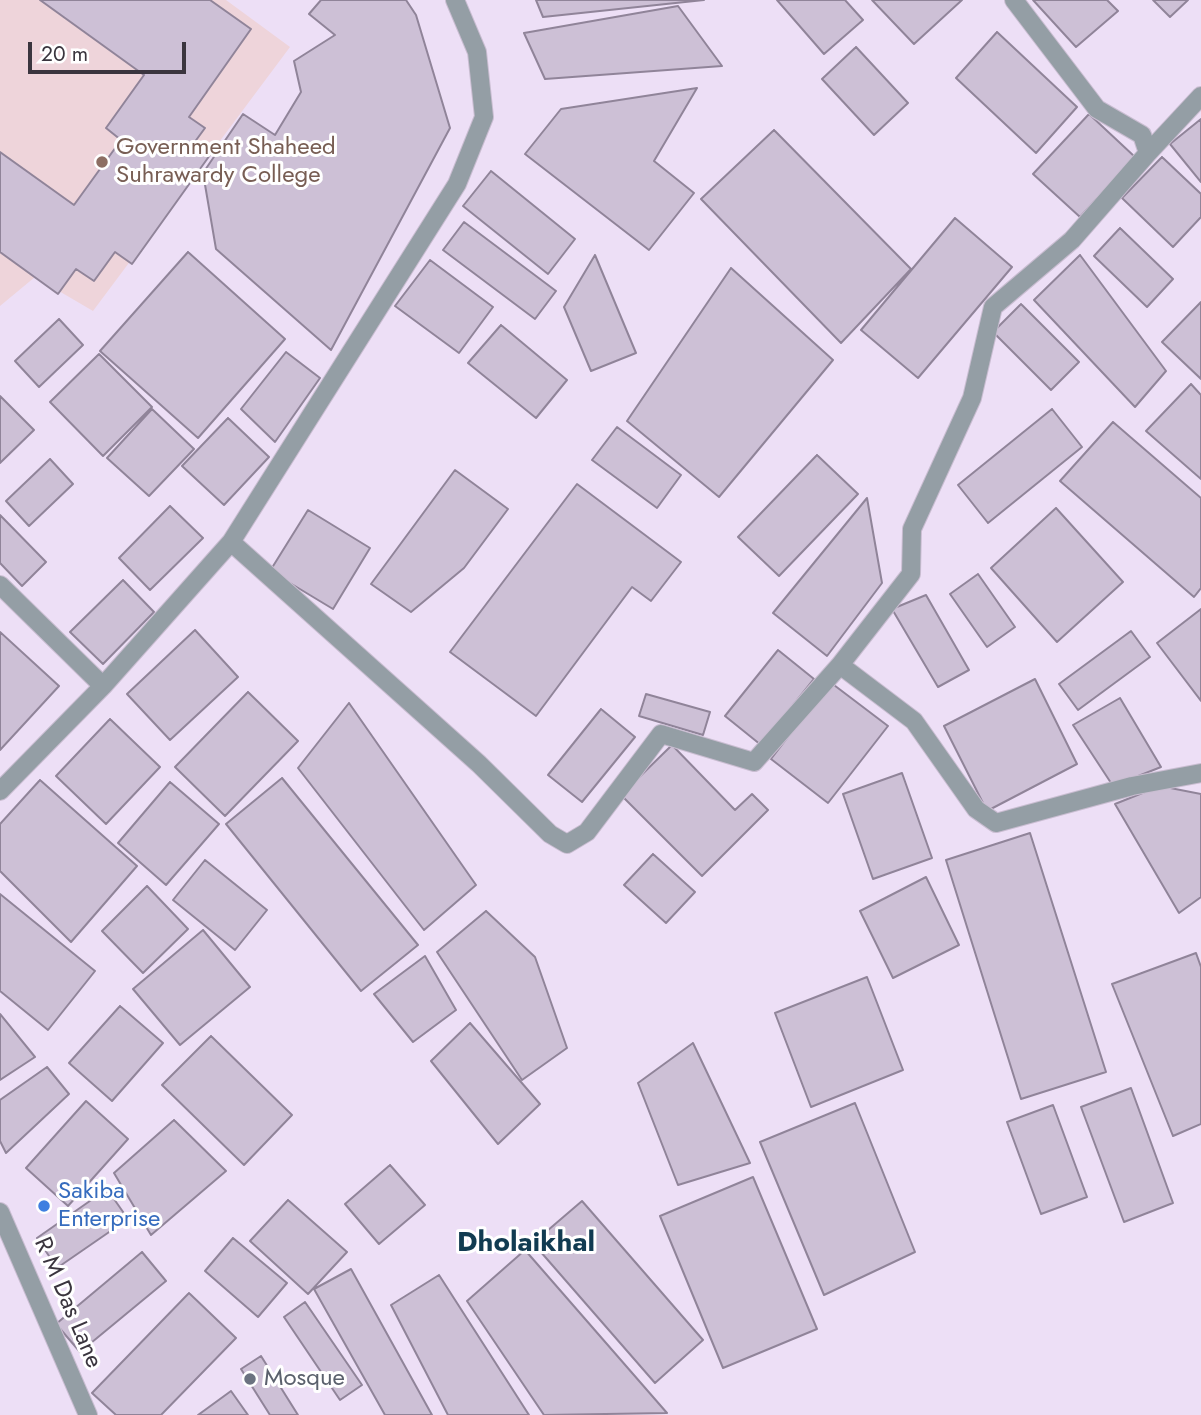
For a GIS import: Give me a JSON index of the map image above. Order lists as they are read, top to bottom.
{
  "streets": {
    "street": ["R M Das Lane"]
  },
  "districts": ["Dholaikhal"],
  "places": ["Government Shaheed Suhrawardy College", "Sakiba Enterprise", "Mosque"],
  "scale_bar": "20 m"
}
